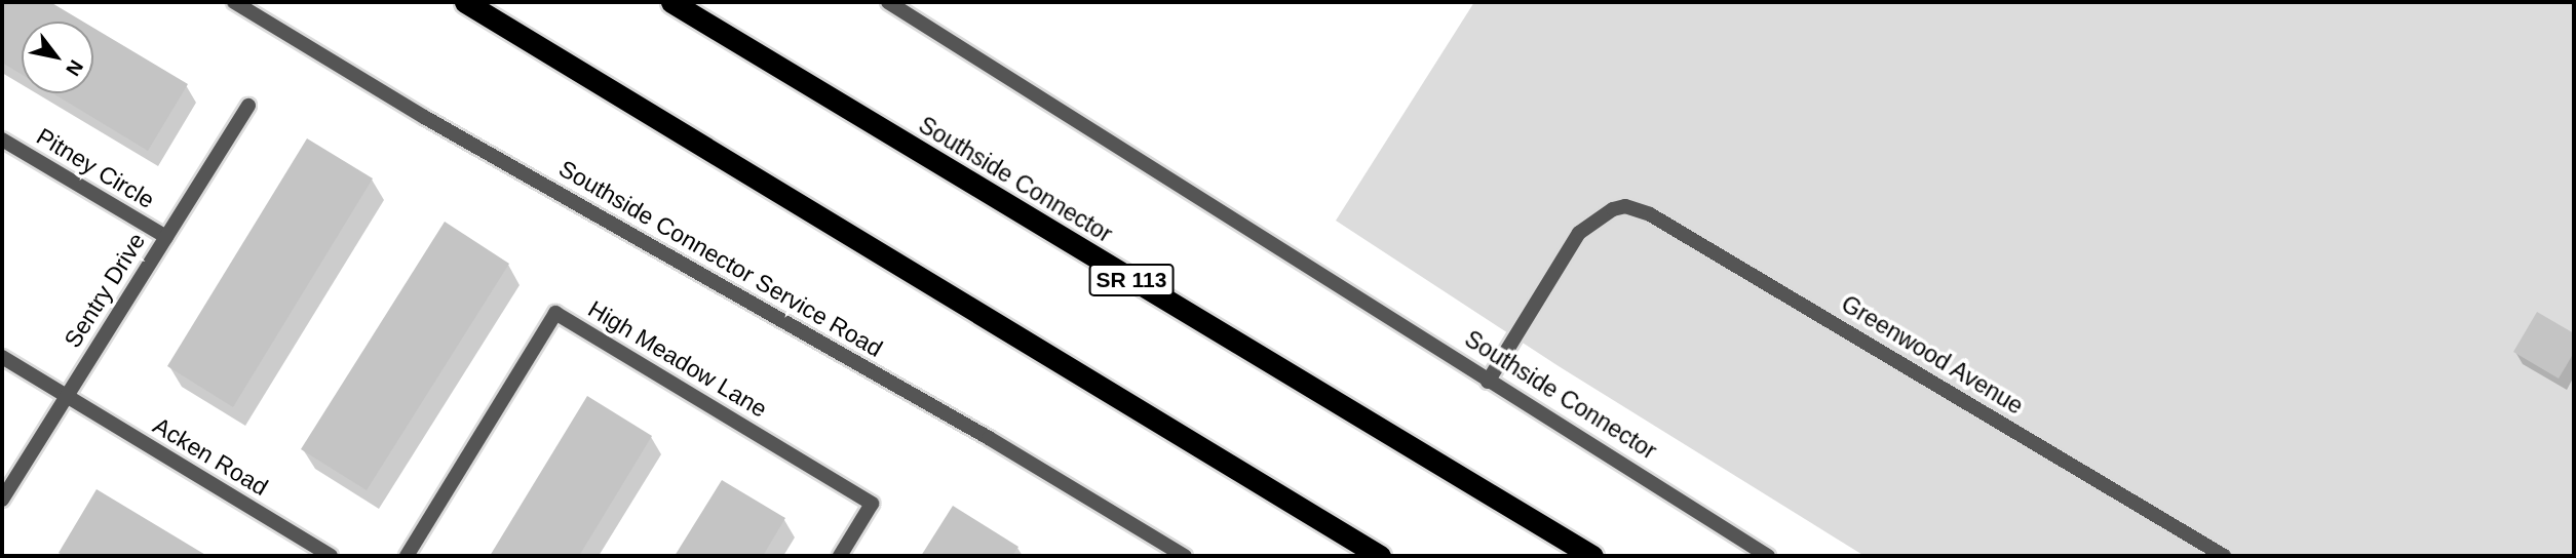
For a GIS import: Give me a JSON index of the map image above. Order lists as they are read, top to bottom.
{
  "streets": {
    "highway": ["Southside Connector", "SR 113"],
    "street": [
      "Pitney Circle",
      "Southside Connector Service Road",
      "Sentry Drive",
      "Greenwood Avenue",
      "High Meadow Lane",
      "Acken Road"
    ]
  },
  "crossings": [
    ["Pitney Circle", "Sentry Drive"],
    ["Southside Connector", "Greenwood Avenue"],
    ["Sentry Drive", "Acken Road"]
  ],
  "north": "bottom right"
}
